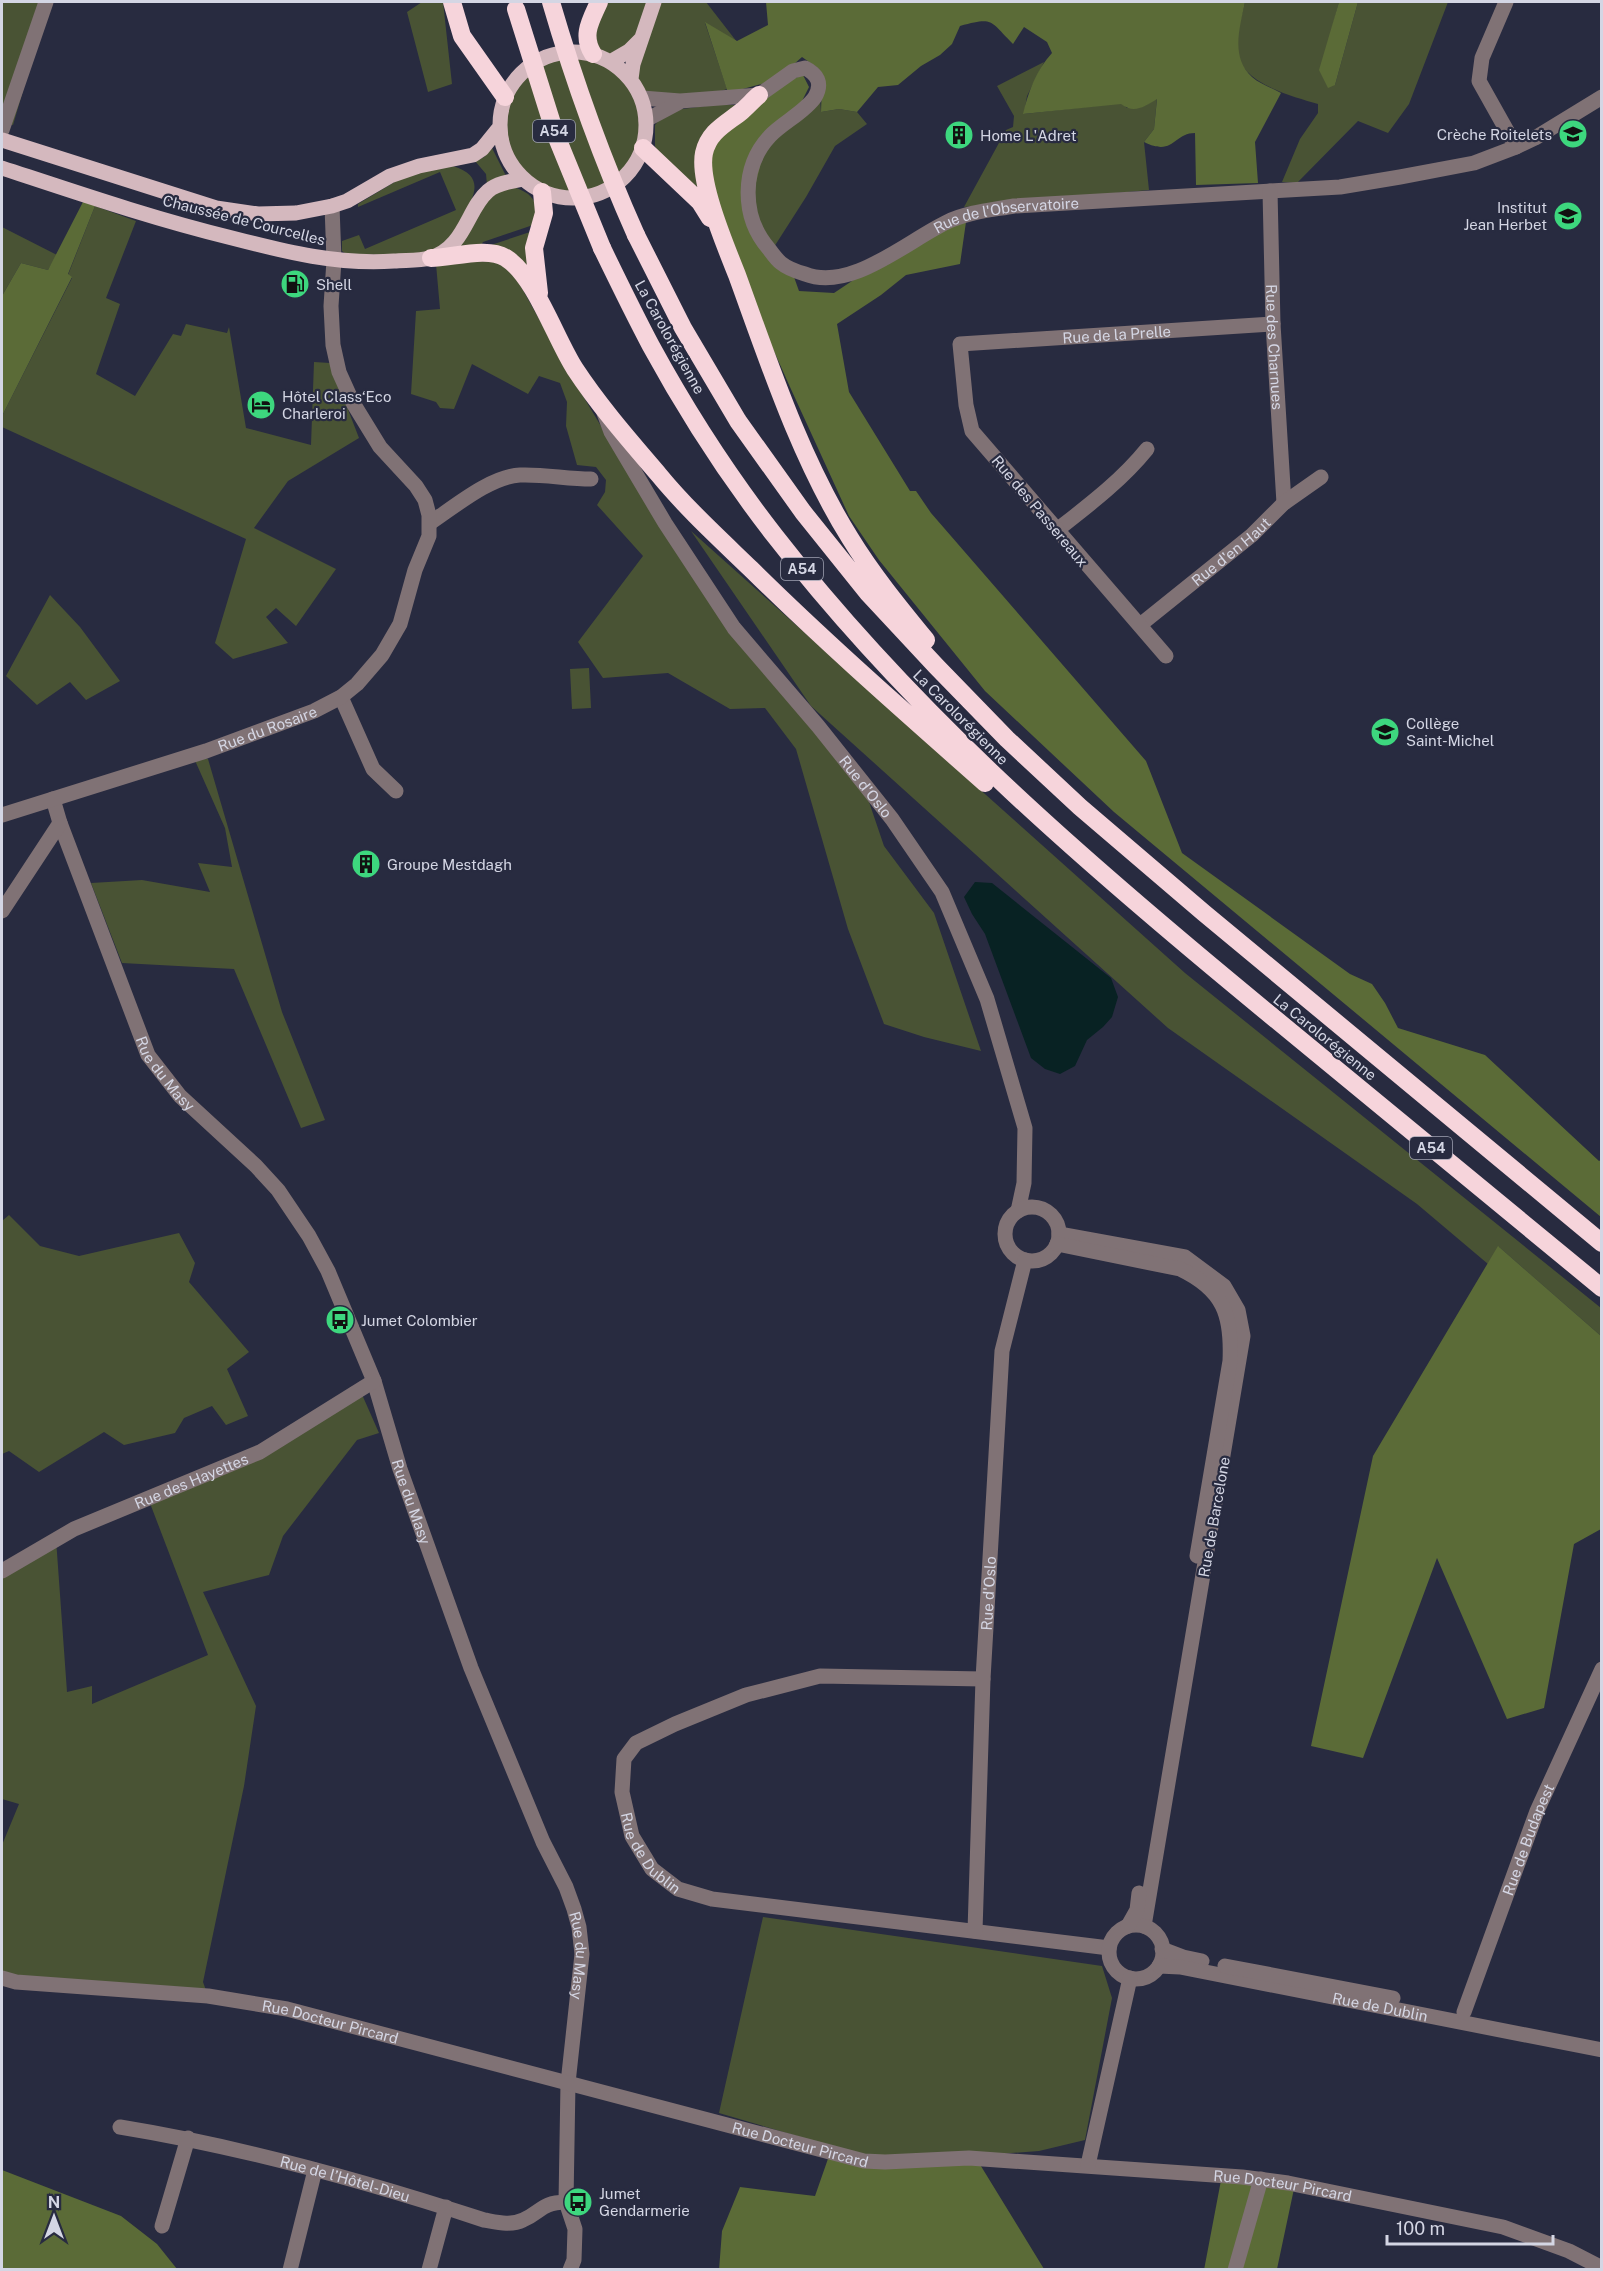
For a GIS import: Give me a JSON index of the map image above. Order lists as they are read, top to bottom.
{
  "streets": {
    "highway": ["A54", "La Carolorégienne"],
    "main road": ["Chaussée de Courcelles"],
    "street": [
      "Rue de l'Observatoire",
      "Rue de la Prelle",
      "Rue des Charnues",
      "Rue des Passereaux",
      "Rue d'en Haut",
      "Rue du Rosaire",
      "Rue d'Oslo",
      "Rue du Masy",
      "Rue des Hayettes",
      "Rue de Barcelone",
      "Rue de Budapest",
      "Rue de Dublin",
      "Rue Docteur Pircard",
      "Rue de l’Hôtel-Dieu"
    ]
  },
  "crossings": [
    ["Rue de l'Observatoire", "Rue des Charnues"],
    ["Rue de la Prelle", "Rue des Charnues"],
    ["Rue de la Prelle", "Rue des Passereaux"],
    ["Rue des Charnues", "Rue d'en Haut"],
    ["Rue des Passereaux", "Rue d'en Haut"],
    ["Rue du Rosaire", "Rue du Masy"],
    ["Rue d'Oslo", "Rue de Barcelone"],
    ["Rue d'Oslo", "Rue de Dublin"],
    ["Rue du Masy", "Rue des Hayettes"],
    ["Rue du Masy", "Rue Docteur Pircard"],
    ["Rue du Masy", "Rue de l’Hôtel-Dieu"],
    ["Rue de Barcelone", "Rue de Dublin"],
    ["Rue de Budapest", "Rue de Dublin"]
  ],
  "places": {
    "school or university": ["Crèche Roitelets", "Institut Jean Herbet", "Collège Saint-Michel"],
    "building": ["Home L'Adret", "Groupe Mestdagh"],
    "fuel station": ["Shell"],
    "hotel": ["Hôtel Class‘Eco Charleroi"],
    "bus stop": ["Jumet Colombier", "Jumet Gendarmerie"]
  },
  "scale_bar": "100 m",
  "north": "top"
}
